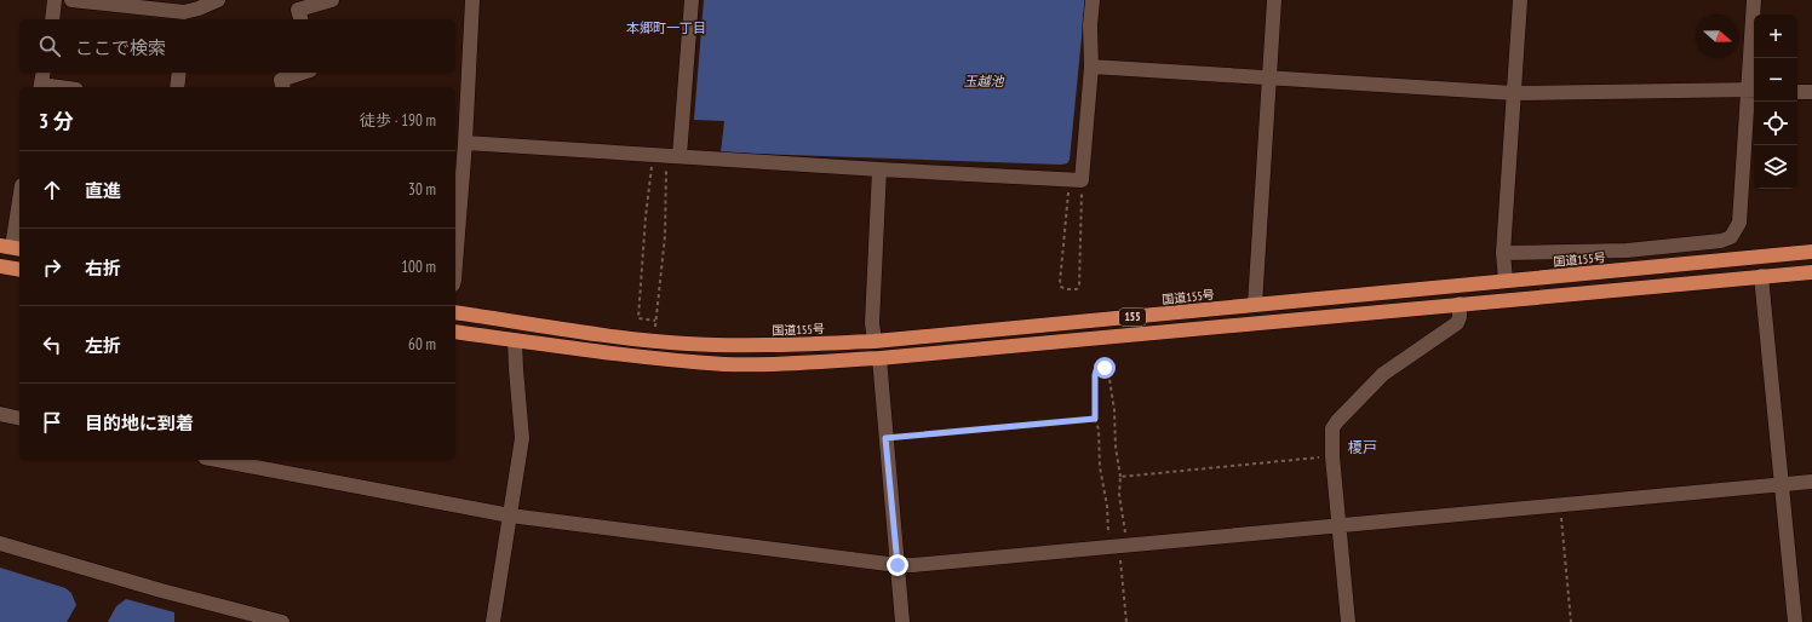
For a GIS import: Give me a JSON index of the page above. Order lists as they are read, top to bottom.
{
  "streets": {
    "highway": ["国道155号", "155"]
  },
  "districts": ["本郷町一丁目", "榎戸"],
  "water": ["玉越池"],
  "north": "right",
  "page": {
    "map_buttons": ["+", "−"],
    "search": "ここで検索",
    "heading": ["3 分", "徒歩 · 190 m"],
    "list": [
      ["直進", "30 m"],
      ["右折", "100 m"],
      ["左折", "60 m"],
      "目的地に到着"
    ]
  }
}
